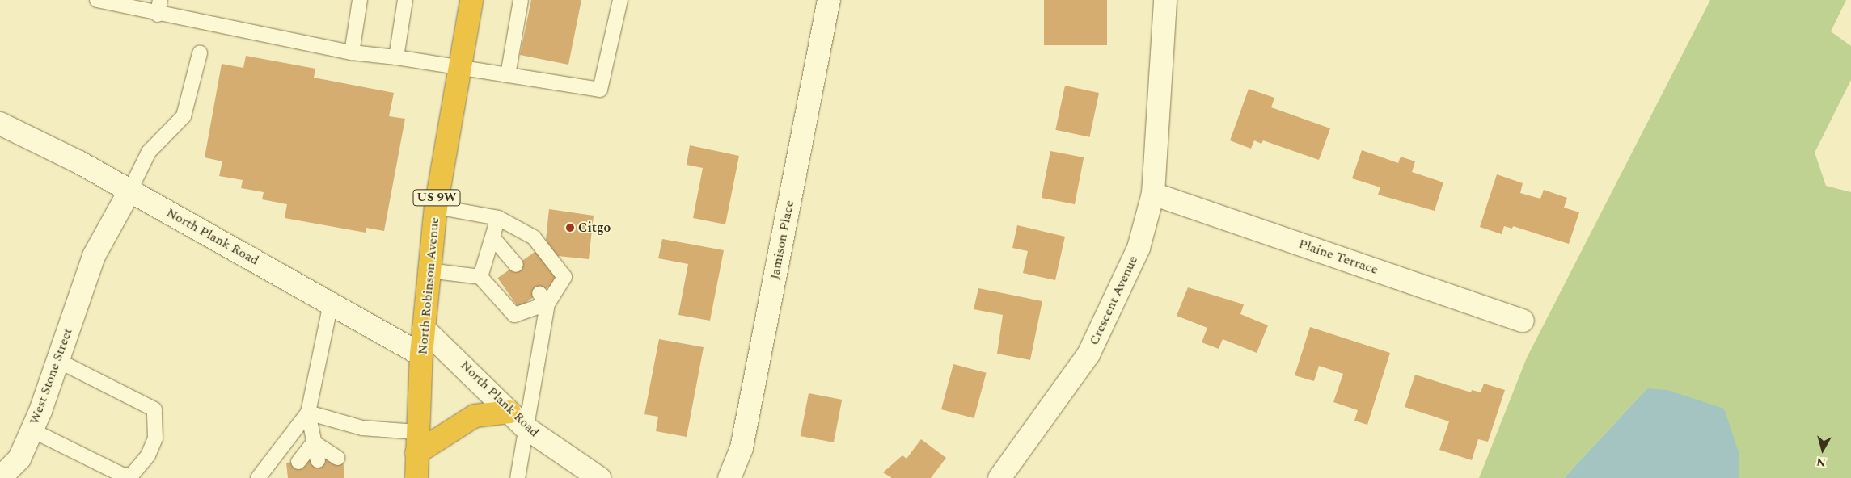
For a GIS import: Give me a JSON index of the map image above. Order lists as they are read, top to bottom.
{
  "streets": {
    "highway": ["US 9W", "North Robinson Avenue"],
    "street": [
      "North Plank Road",
      "Jamison Place",
      "Plaine Terrace",
      "Crescent Avenue",
      "West Stone Street"
    ]
  },
  "crossings": [
    ["North Plank Road", "North Robinson Avenue"],
    ["North Plank Road", "West Stone Street"],
    ["Plaine Terrace", "Crescent Avenue"]
  ],
  "places": ["Citgo"],
  "north": "bottom"
}
